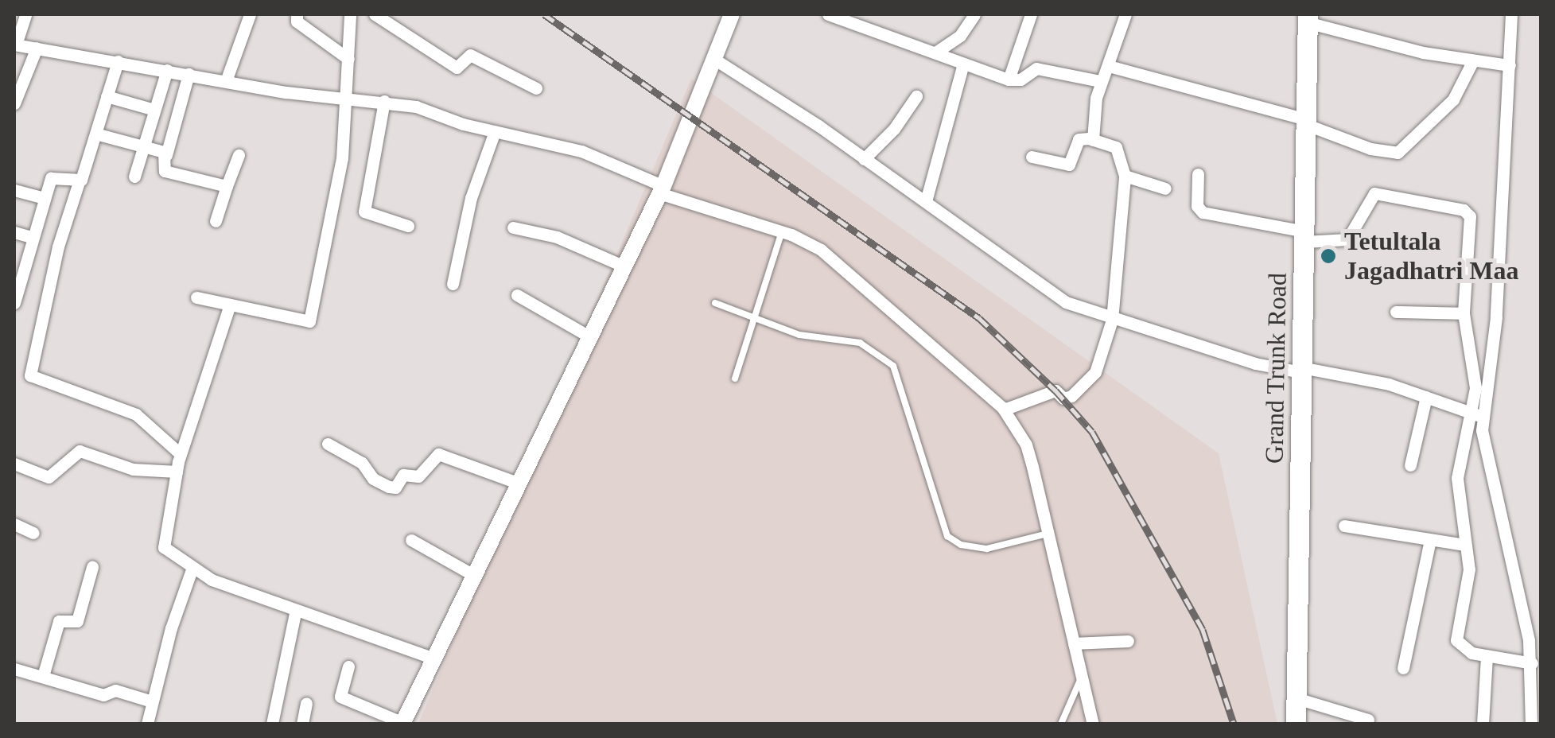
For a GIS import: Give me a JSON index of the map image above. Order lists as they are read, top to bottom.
{
  "streets": {
    "main road": ["Grand Trunk Road"]
  },
  "places": ["Tetultala Jagadhatri Maa"]
}
